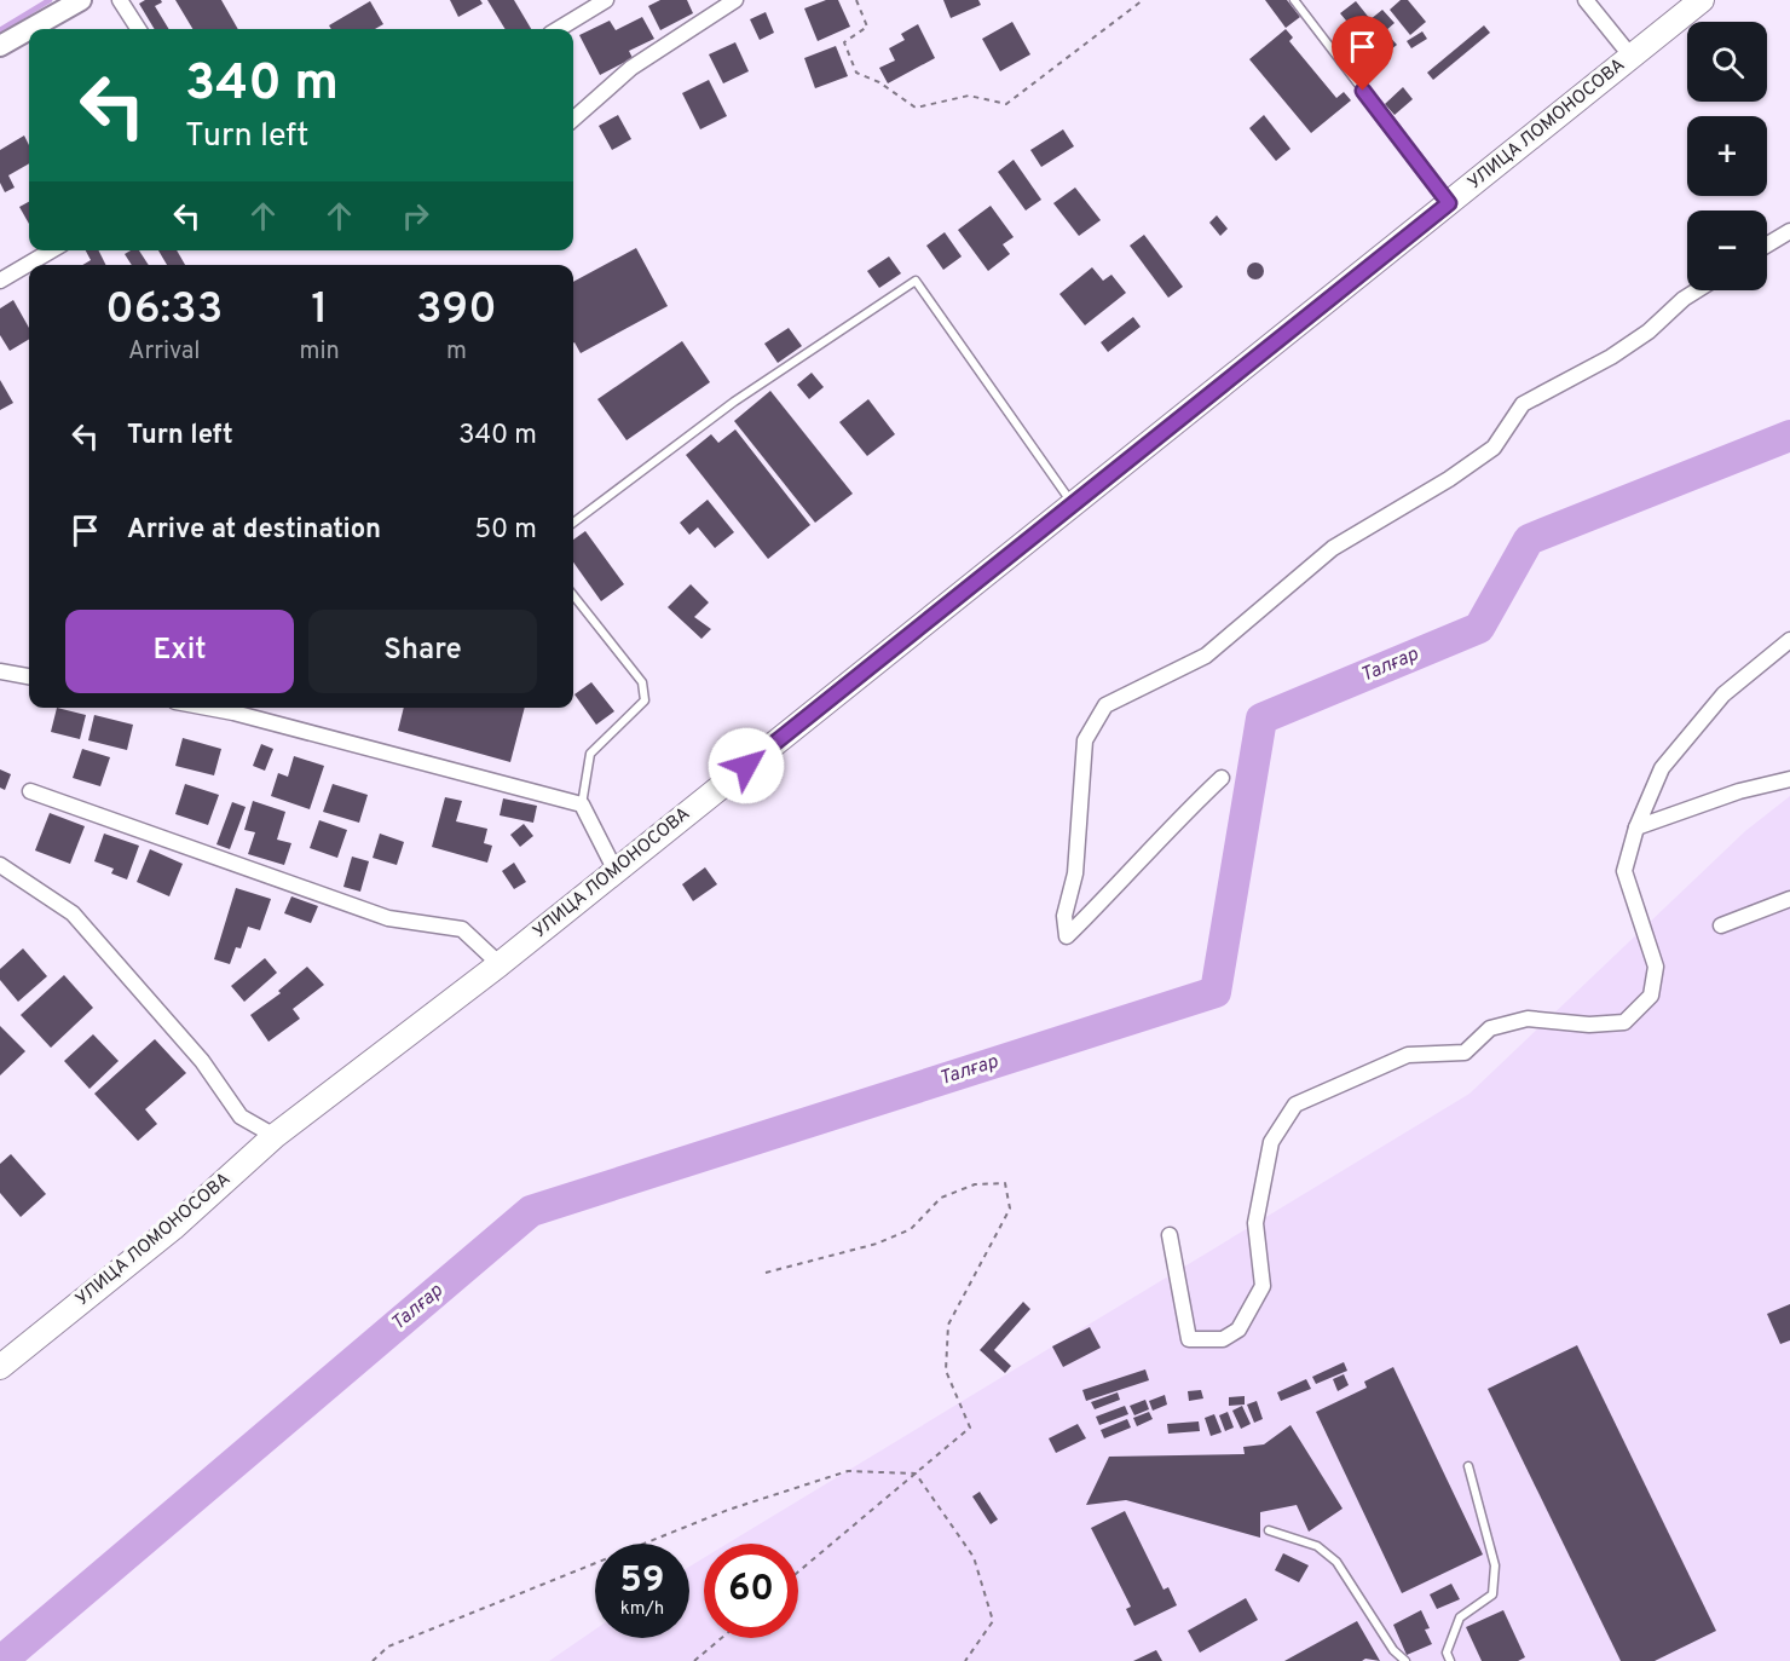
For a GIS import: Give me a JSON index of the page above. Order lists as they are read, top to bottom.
{
  "streets": {
    "main road": ["УЛИЦА ЛОМОНОСОВА"]
  },
  "water": ["Талғар"],
  "page": {
    "map_buttons": ["+", "−"],
    "turn": ["340 m", "Turn left"],
    "eta": [
      "06:33",
      "Arrival",
      "1",
      "min",
      "390",
      "m"
    ],
    "list": [
      {
        "name": "Turn left",
        "value": "340 m"
      },
      {
        "name": "Arrive at destination",
        "value": "50 m"
      }
    ],
    "buttons": ["Exit", "Share"],
    "speed": "59 km/h",
    "limit": "60"
  }
}
